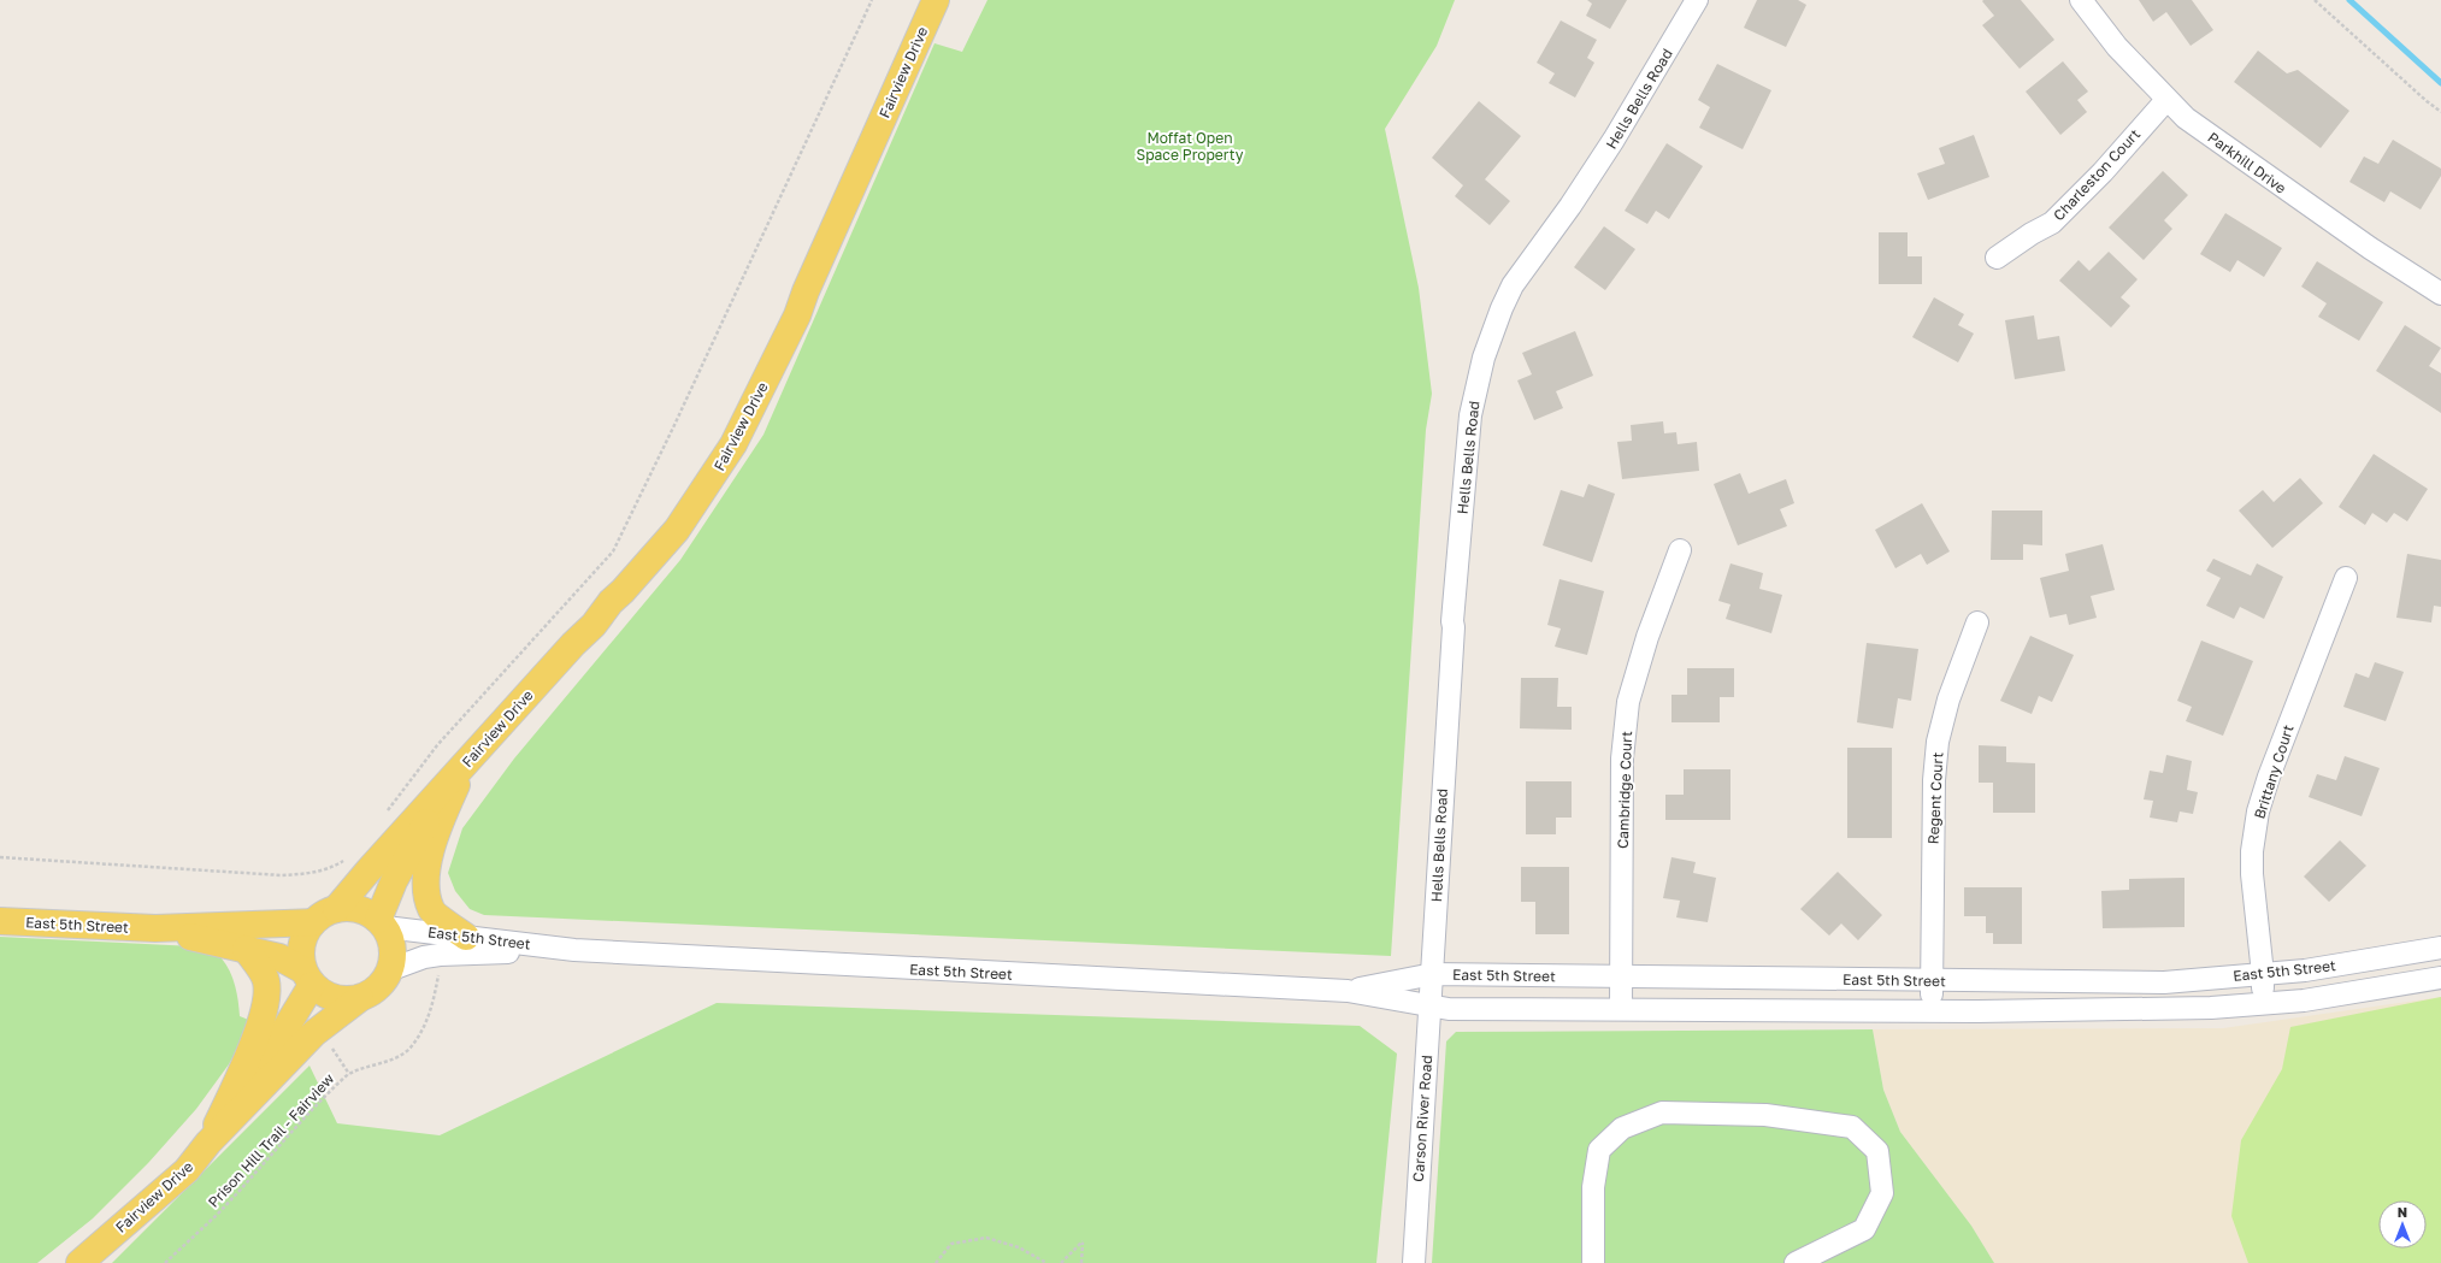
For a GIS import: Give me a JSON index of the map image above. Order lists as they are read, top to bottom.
{
  "streets": {
    "main road": ["Fairview Drive", "East 5th Street"],
    "street": [
      "Hells Bells Road",
      "Parkhill Drive",
      "Charleston Court",
      "Brittany Court",
      "Cambridge Court",
      "Regent Court",
      "Carson River Road"
    ],
    "path": ["Prison Hill Trail - Fairview"]
  },
  "crossings": [
    ["Fairview Drive", "East 5th Street"],
    ["Hells Bells Road", "East 5th Street"],
    ["Hells Bells Road", "Carson River Road"],
    ["Parkhill Drive", "Charleston Court"],
    ["Brittany Court", "East 5th Street"],
    ["Cambridge Court", "East 5th Street"],
    ["Regent Court", "East 5th Street"],
    ["East 5th Street", "Carson River Road"]
  ],
  "parks": ["Moffat Open Space Property"],
  "north": "top"
}
